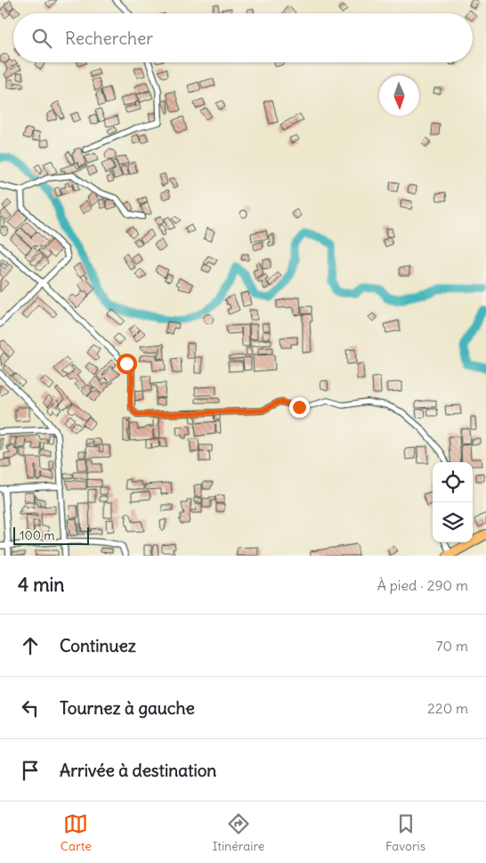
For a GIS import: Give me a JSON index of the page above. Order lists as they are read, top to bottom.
{
  "scale_bar": "100 m",
  "north": "bottom",
  "page": {
    "search": "Rechercher",
    "scale": "100 m",
    "heading": ["4 min", "À pied · 290 m"],
    "list": [
      ["Continuez", "70 m"],
      ["Tournez à gauche", "220 m"],
      "Arrivée à destination"
    ],
    "nav": ["Carte", "Itinéraire", "Favoris"]
  }
}
